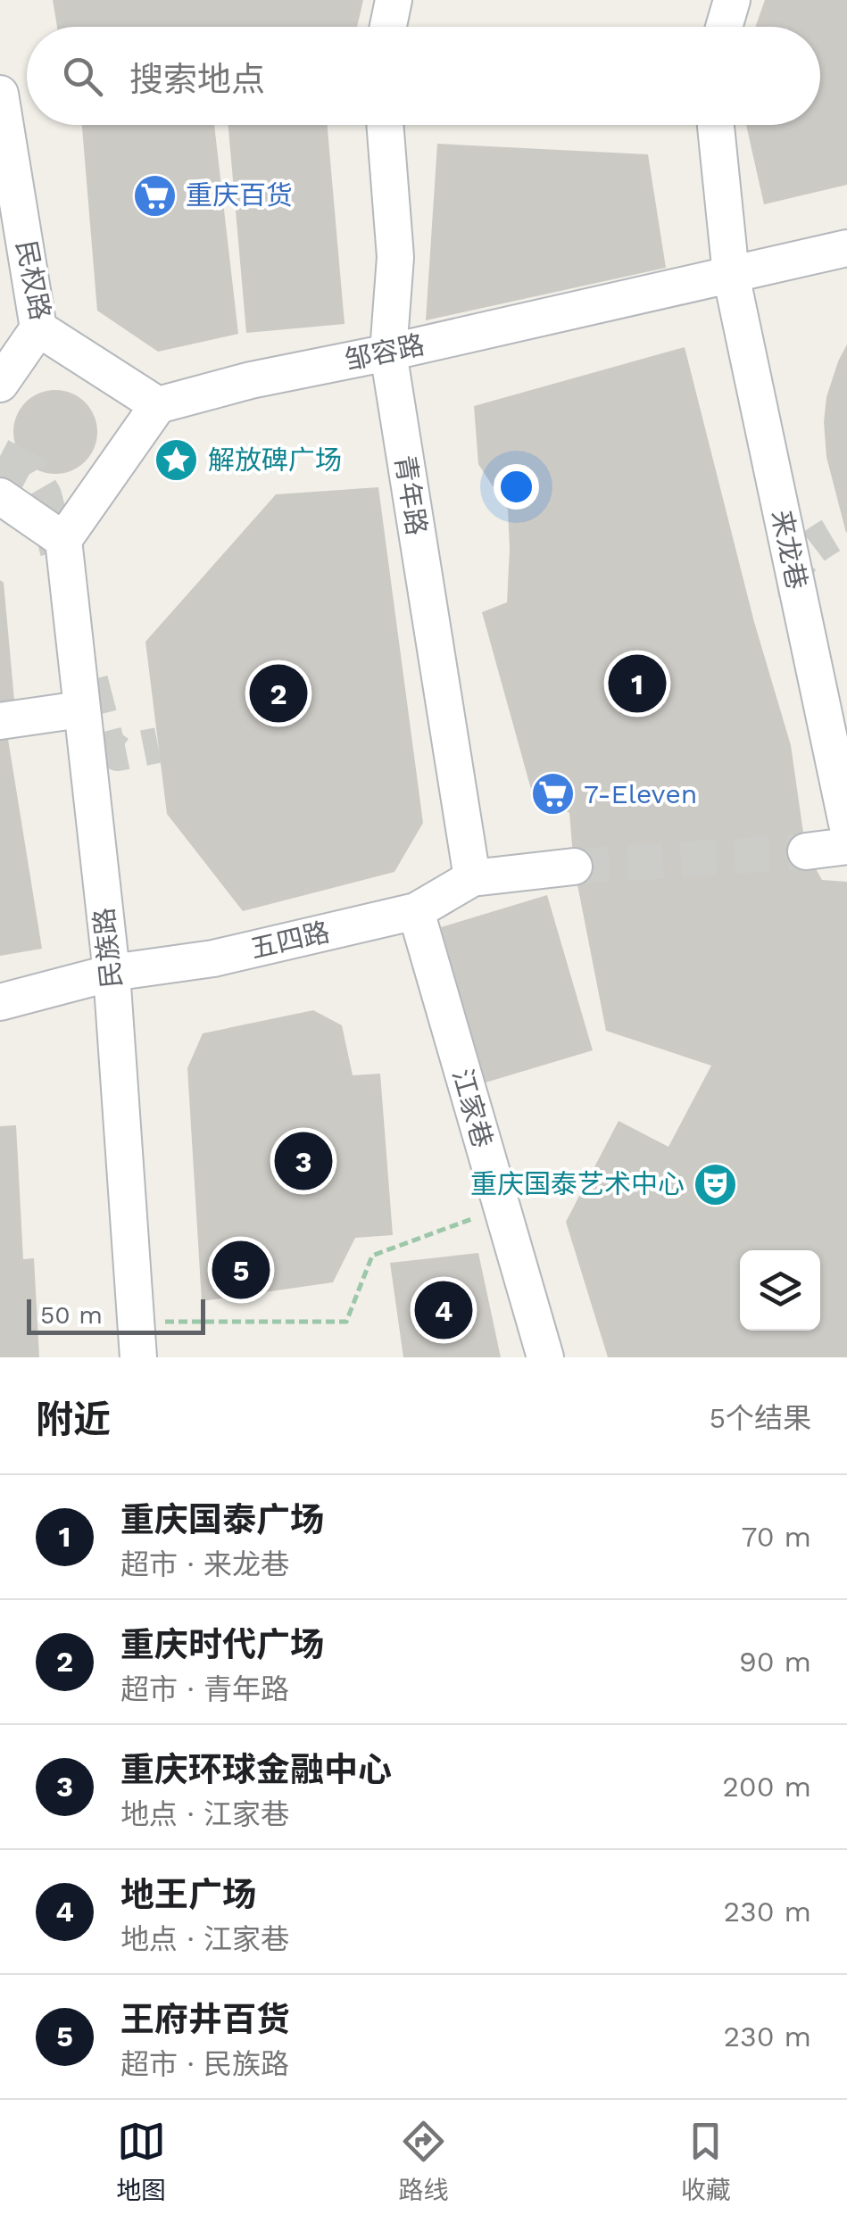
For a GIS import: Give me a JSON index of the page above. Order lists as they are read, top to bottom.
{
  "streets": {
    "street": [
      "民权路",
      "邹容路",
      "青年路",
      "来龙巷",
      "五四路",
      "民族路",
      "江家巷"
    ]
  },
  "crossings": [
    ["民权路", "邹容路"],
    ["邹容路", "青年路"],
    ["邹容路", "来龙巷"],
    ["青年路", "五四路"],
    ["五四路", "民族路"],
    ["五四路", "江家巷"]
  ],
  "places": {
    "supermarket": ["重庆百货", "7-Eleven"],
    "place": ["解放碑广场"],
    "theatre": ["重庆国泰艺术中心"]
  },
  "scale_bar": "50 m",
  "page": {
    "search": "搜索地点",
    "pins": [
      "1",
      "2",
      "3",
      "5",
      "4"
    ],
    "scale": "50 m",
    "heading": ["附近", "5个结果"],
    "list": [
      {
        "mark": "1",
        "name": "重庆国泰广场",
        "note": "超市 · 来龙巷",
        "value": "70 m"
      },
      {
        "mark": "2",
        "name": "重庆时代广场",
        "note": "超市 · 青年路",
        "value": "90 m"
      },
      {
        "mark": "3",
        "name": "重庆环球金融中心",
        "note": "地点 · 江家巷",
        "value": "200 m"
      },
      {
        "mark": "4",
        "name": "地王广场",
        "note": "地点 · 江家巷",
        "value": "230 m"
      },
      {
        "mark": "5",
        "name": "王府井百货",
        "note": "超市 · 民族路",
        "value": "230 m"
      }
    ],
    "nav": ["地图", "路线", "收藏"]
  }
}
